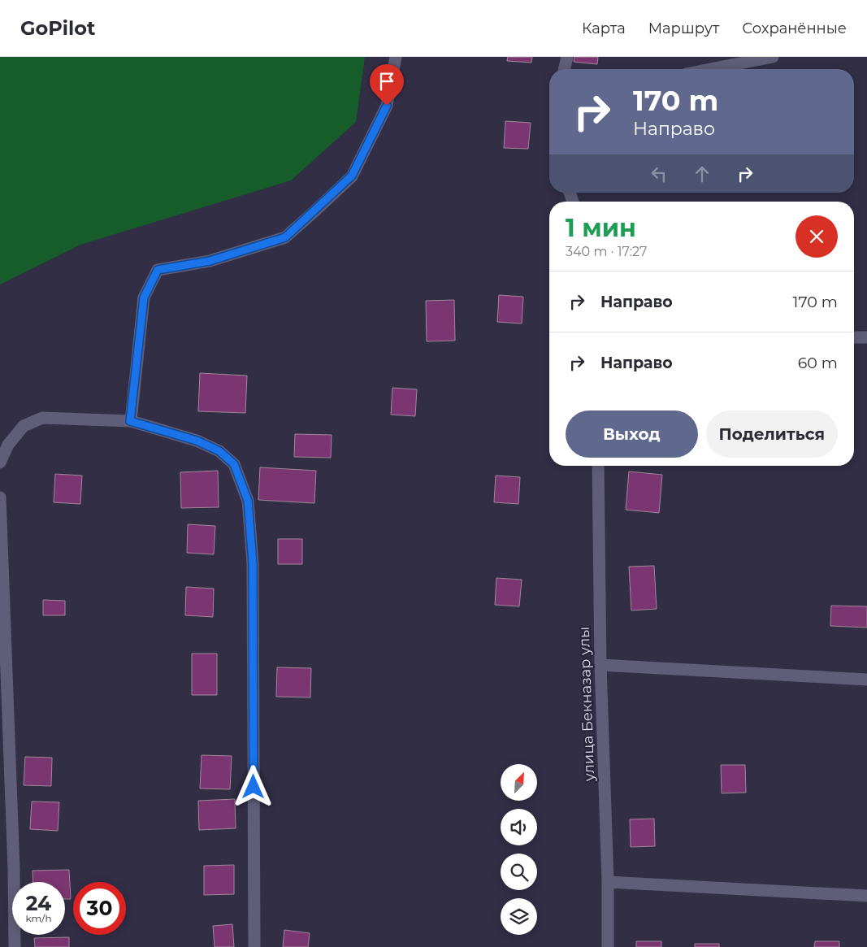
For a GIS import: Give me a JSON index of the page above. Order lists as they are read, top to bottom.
{
  "streets": {
    "street": ["улица Бекназар улы"]
  },
  "north": "top right",
  "page": {
    "header": "GoPilot",
    "nav": ["Карта", "Маршрут", "Сохранённые"],
    "turn": ["170 m", "Направо"],
    "heading": ["1 мин", "340 m · 17:27"],
    "list": [
      {
        "name": "Направо",
        "value": "170 m"
      },
      {
        "name": "Направо",
        "value": "60 m"
      }
    ],
    "buttons": ["Выход", "Поделиться"],
    "speed": "24 km/h",
    "limit": "30"
  }
}
